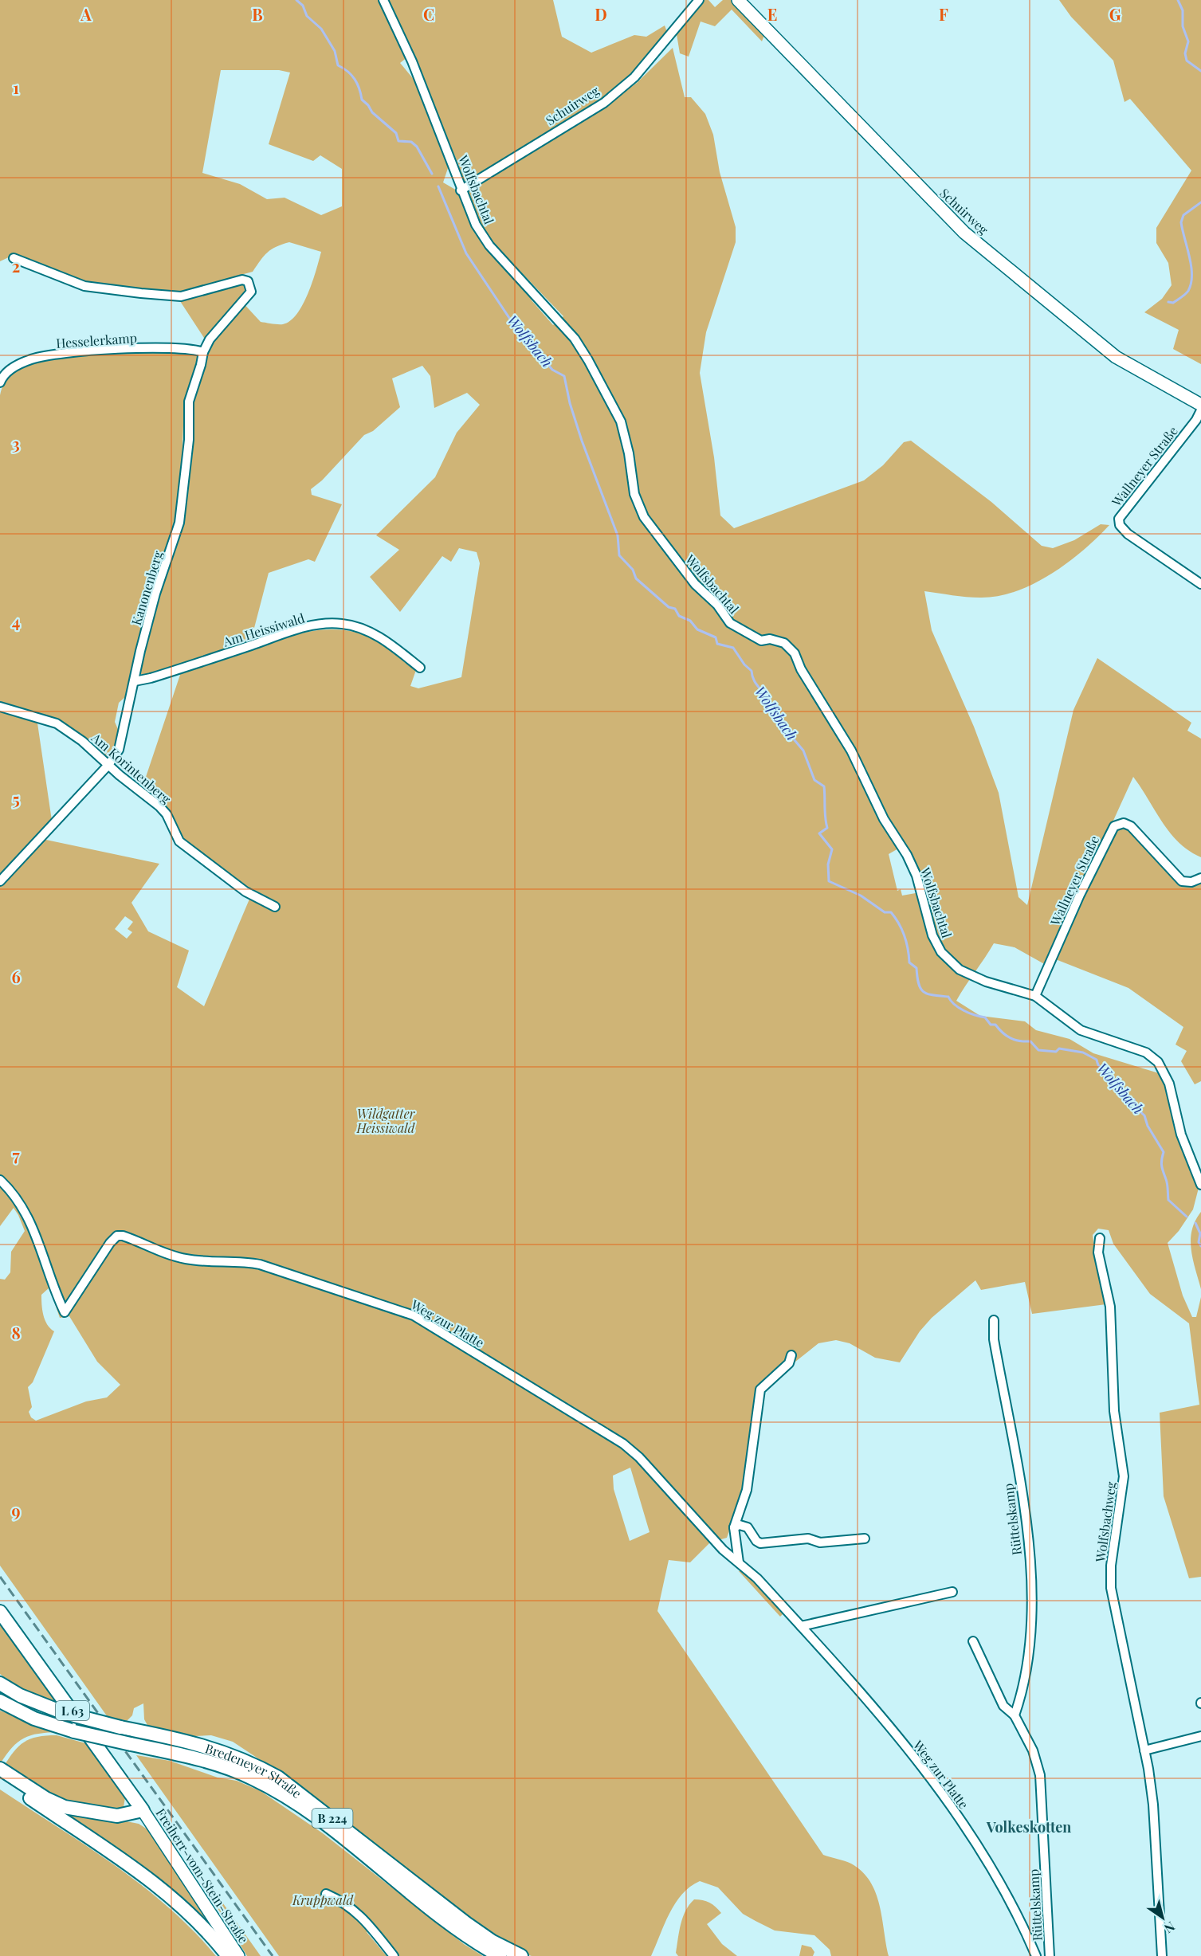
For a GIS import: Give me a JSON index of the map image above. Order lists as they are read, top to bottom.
{
  "streets": {
    "main road": [
      "Schuirweg",
      "L 63",
      "Bredeneyer Straße",
      "B 224",
      "Freiherr-vom-Stein-Straße"
    ],
    "street": [
      "Wolfsbachtal",
      "Hesselerkamp",
      "Wallneyer Straße",
      "Kanonenberg",
      "Am Heissiwald",
      "Am Korintenberg",
      "Weg zur Platte",
      "Rüttelskamp",
      "Wolfsbachweg"
    ]
  },
  "crossings": [
    ["Schuirweg", "Wolfsbachtal"],
    ["Wolfsbachtal", "Wallneyer Straße"],
    ["Hesselerkamp", "Kanonenberg"],
    ["Kanonenberg", "Am Heissiwald"],
    ["Kanonenberg", "Am Korintenberg"],
    ["L 63", "Freiherr-vom-Stein-Straße"]
  ],
  "districts": ["Volkeskotten"],
  "water": ["Wolfsbach"],
  "parks": ["Wildgatter Heissiwald", "Kruppwald"],
  "north": "bottom right",
  "grid": {
    "columns": [
      "A",
      "B",
      "C",
      "D",
      "E",
      "F",
      "G"
    ],
    "rows": [
      "1",
      "2",
      "3",
      "4",
      "5",
      "6",
      "7",
      "8",
      "9"
    ]
  }
}
